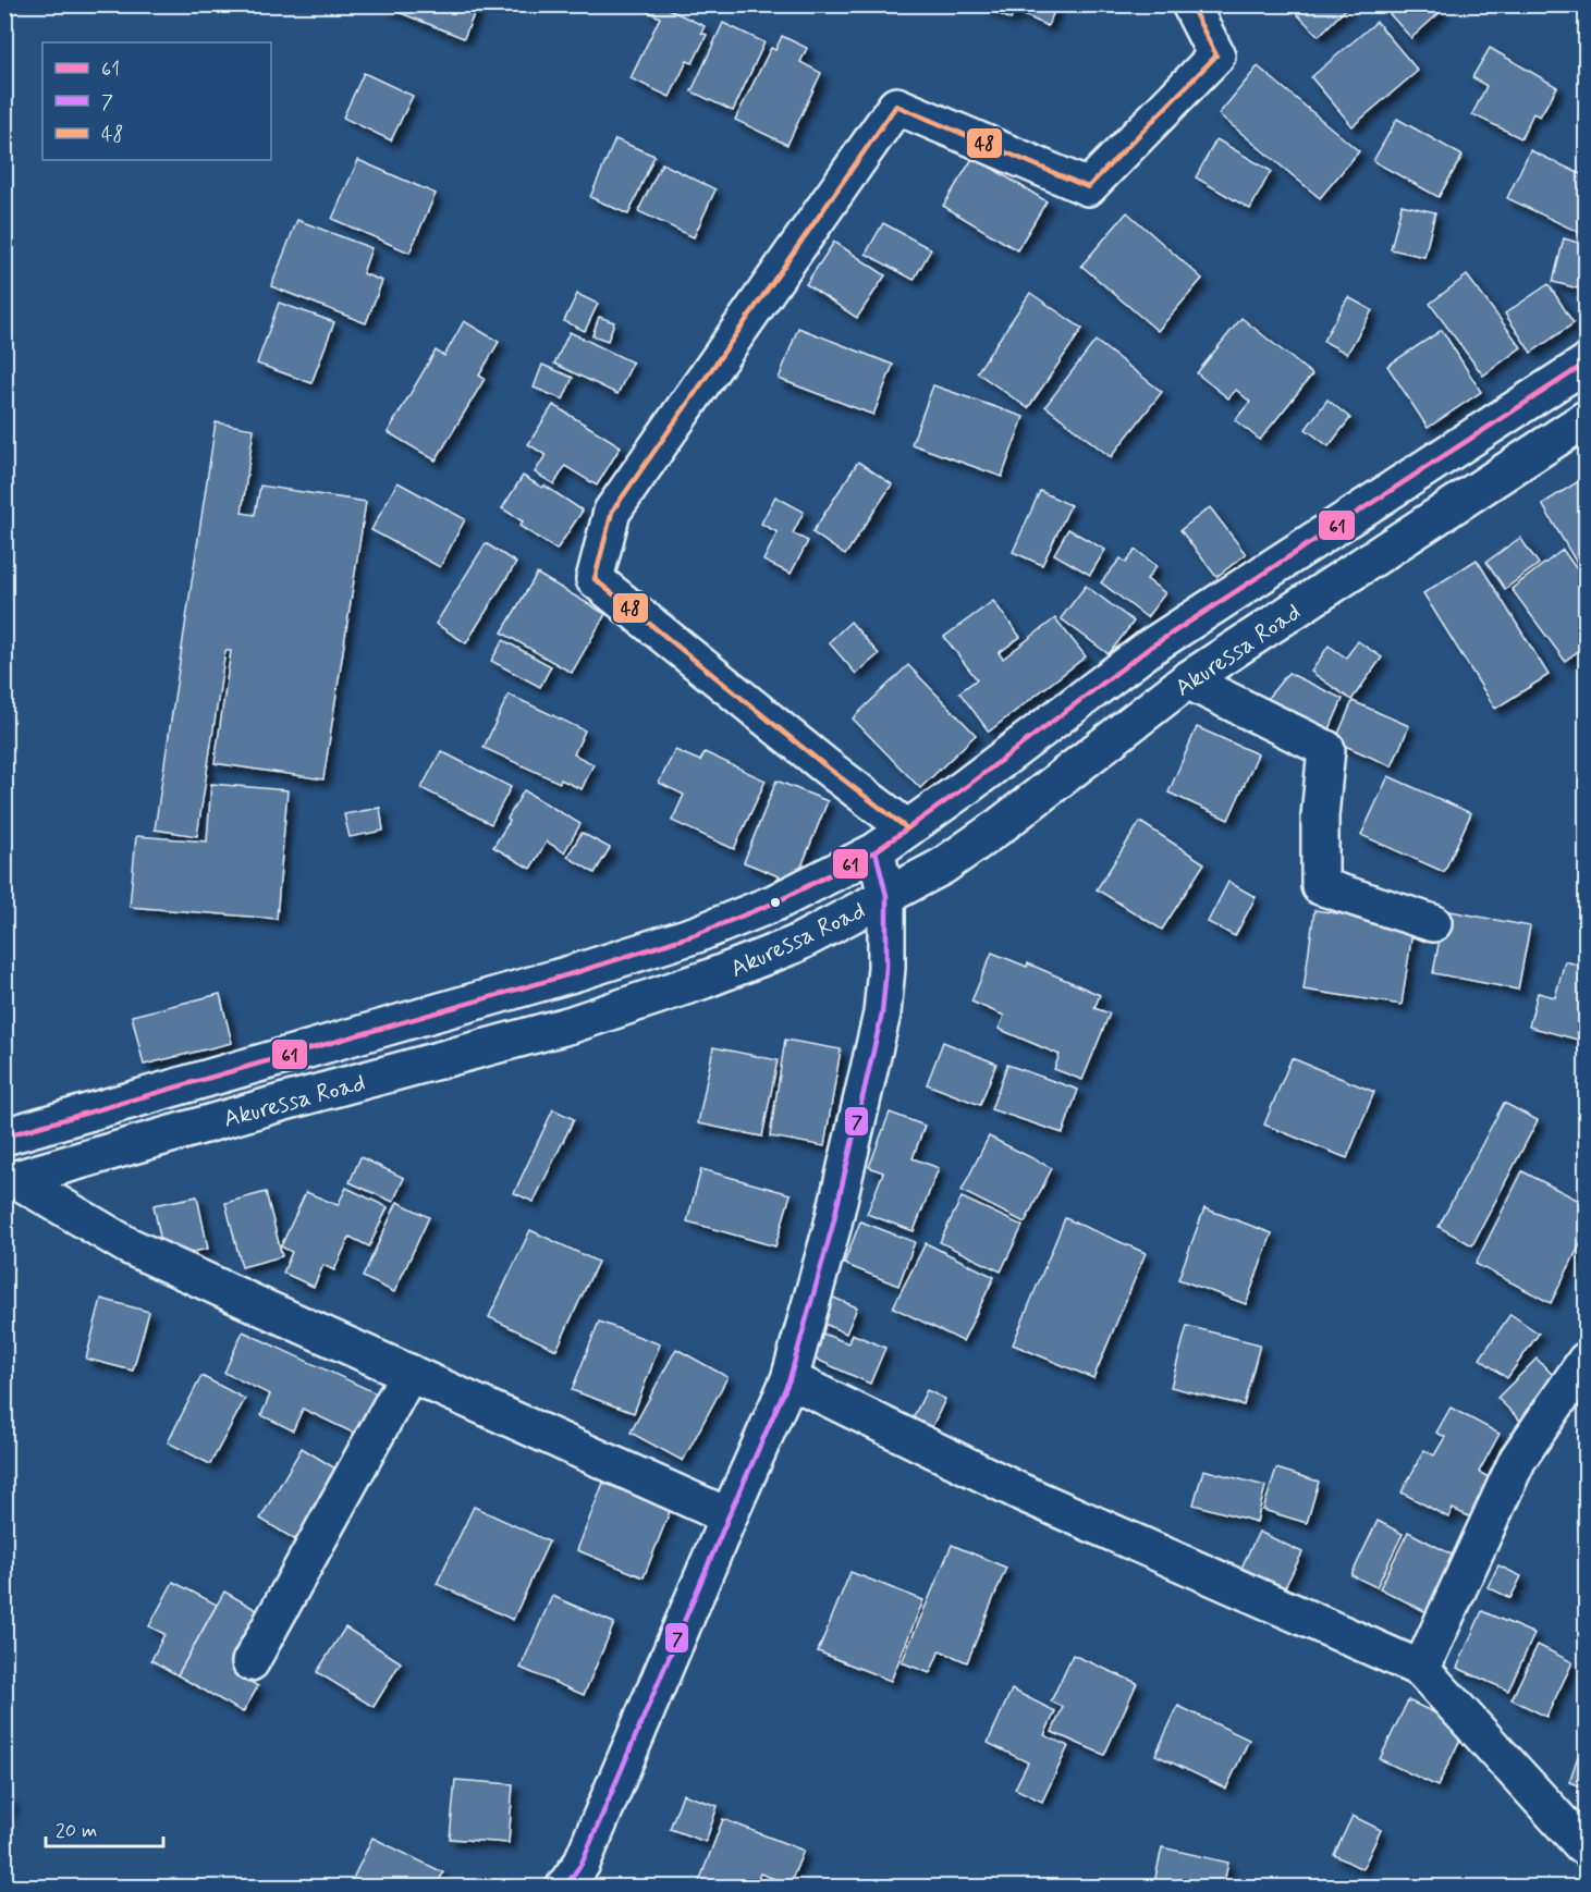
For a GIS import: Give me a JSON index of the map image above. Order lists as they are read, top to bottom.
{
  "streets": {
    "main road": ["Akuressa Road"]
  },
  "lines": ["transit line 48", "transit line 61", "transit line 7"],
  "legend": ["61", "7", "48"],
  "scale_bar": "20 m"
}
